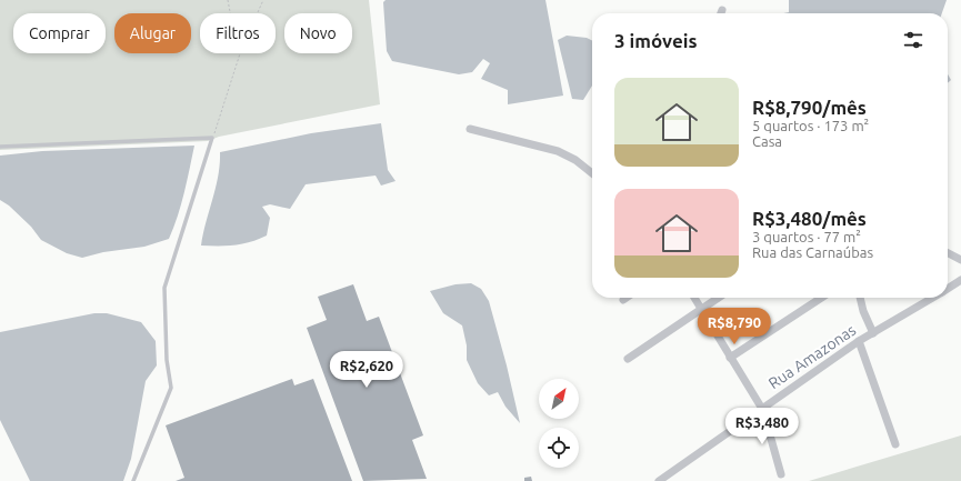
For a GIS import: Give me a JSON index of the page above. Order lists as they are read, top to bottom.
{
  "streets": {
    "street": ["Rua Amazonas"]
  },
  "north": "top right",
  "page": {
    "chip": [
      "Comprar",
      "Alugar",
      "Filtros",
      "Novo"
    ],
    "heading": "3 imóveis",
    "list": [
      {
        "name": "R$8,790/mês",
        "note": "5 quartos · 173 m² · Casa"
      },
      {
        "name": "R$3,480/mês",
        "note": "3 quartos · 77 m² · Rua das Carnaúbas"
      }
    ],
    "price": ["R$8,790", "R$2,620", "R$3,480"]
  }
}
